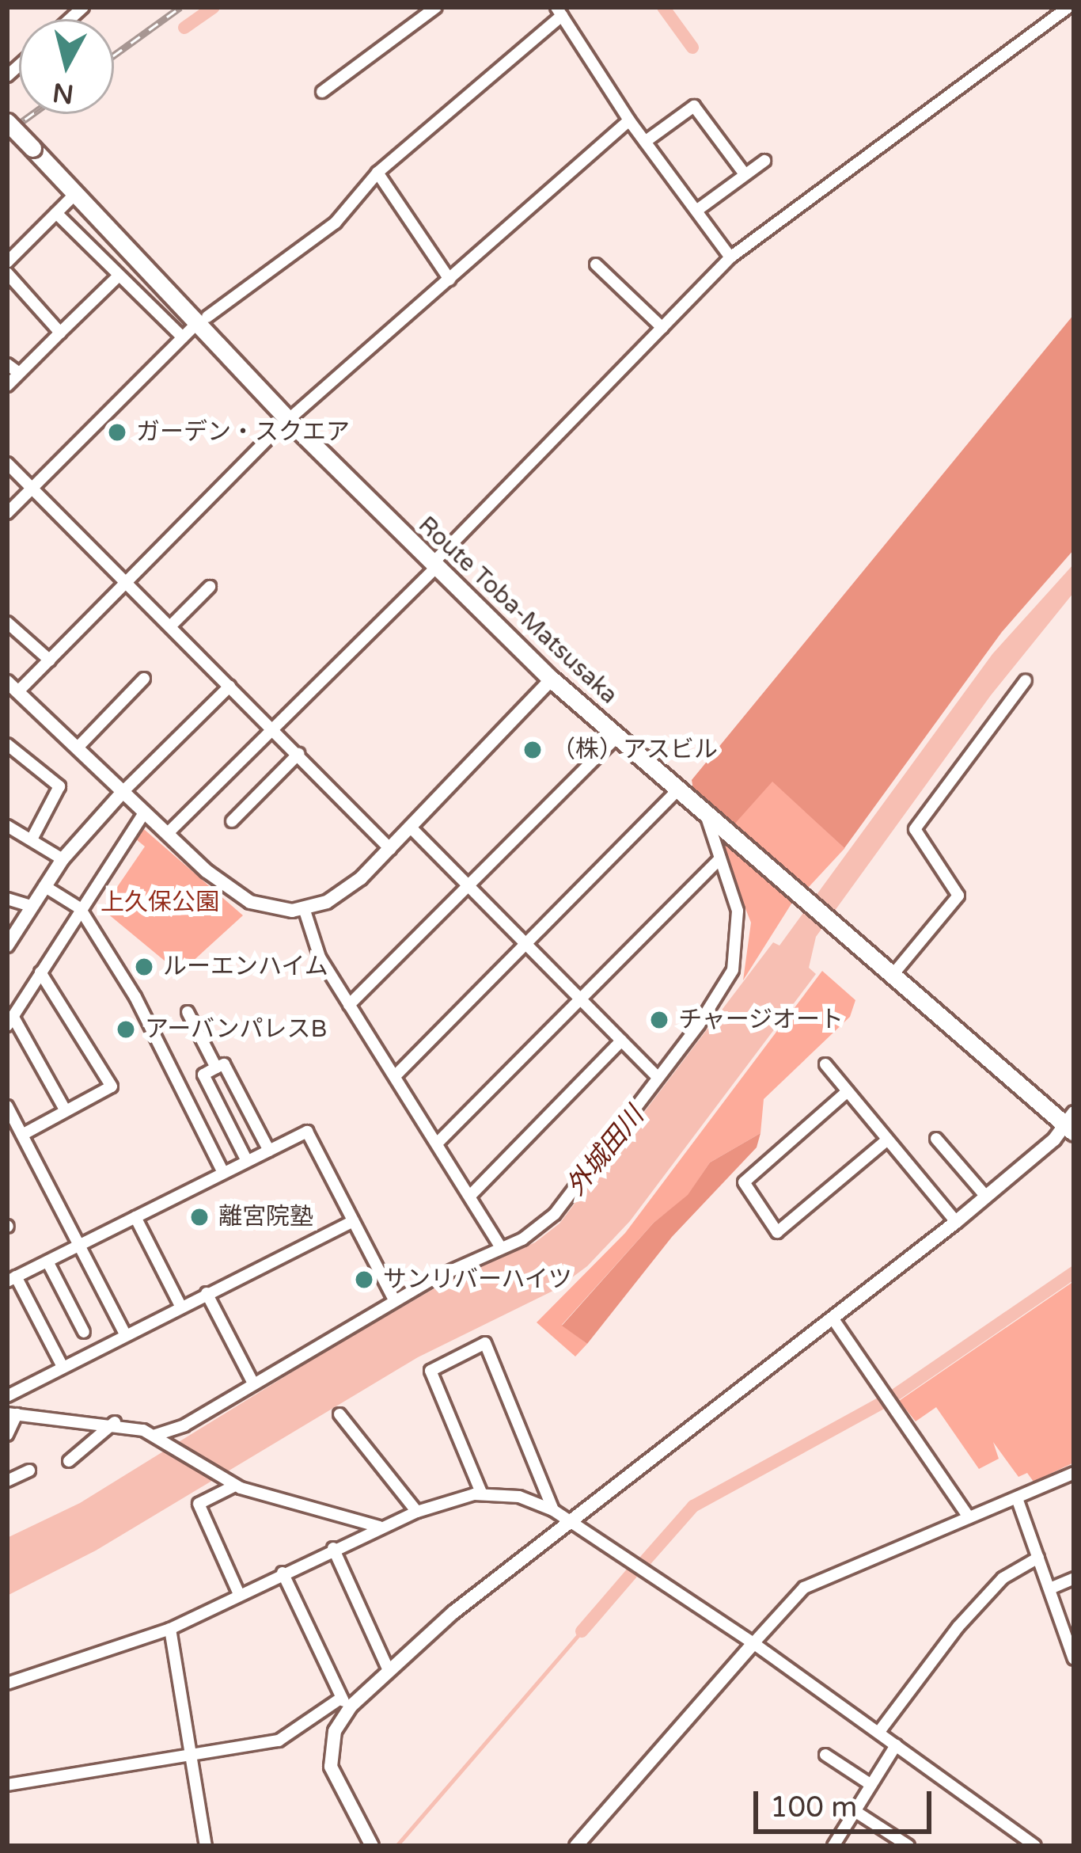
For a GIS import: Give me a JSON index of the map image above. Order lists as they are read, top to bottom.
{
  "streets": {
    "main road": ["Route Toba-Matsusaka"]
  },
  "water": ["外城田川"],
  "parks": ["上久保公園"],
  "places": [
    "ガーデン・スクエア",
    "（株）アスビル",
    "ルーエンハイム",
    "チャージオート",
    "アーバンパレスB",
    "離宮院塾",
    "サンリバーハイツ"
  ],
  "scale_bar": "100 m",
  "north": "bottom"
}
